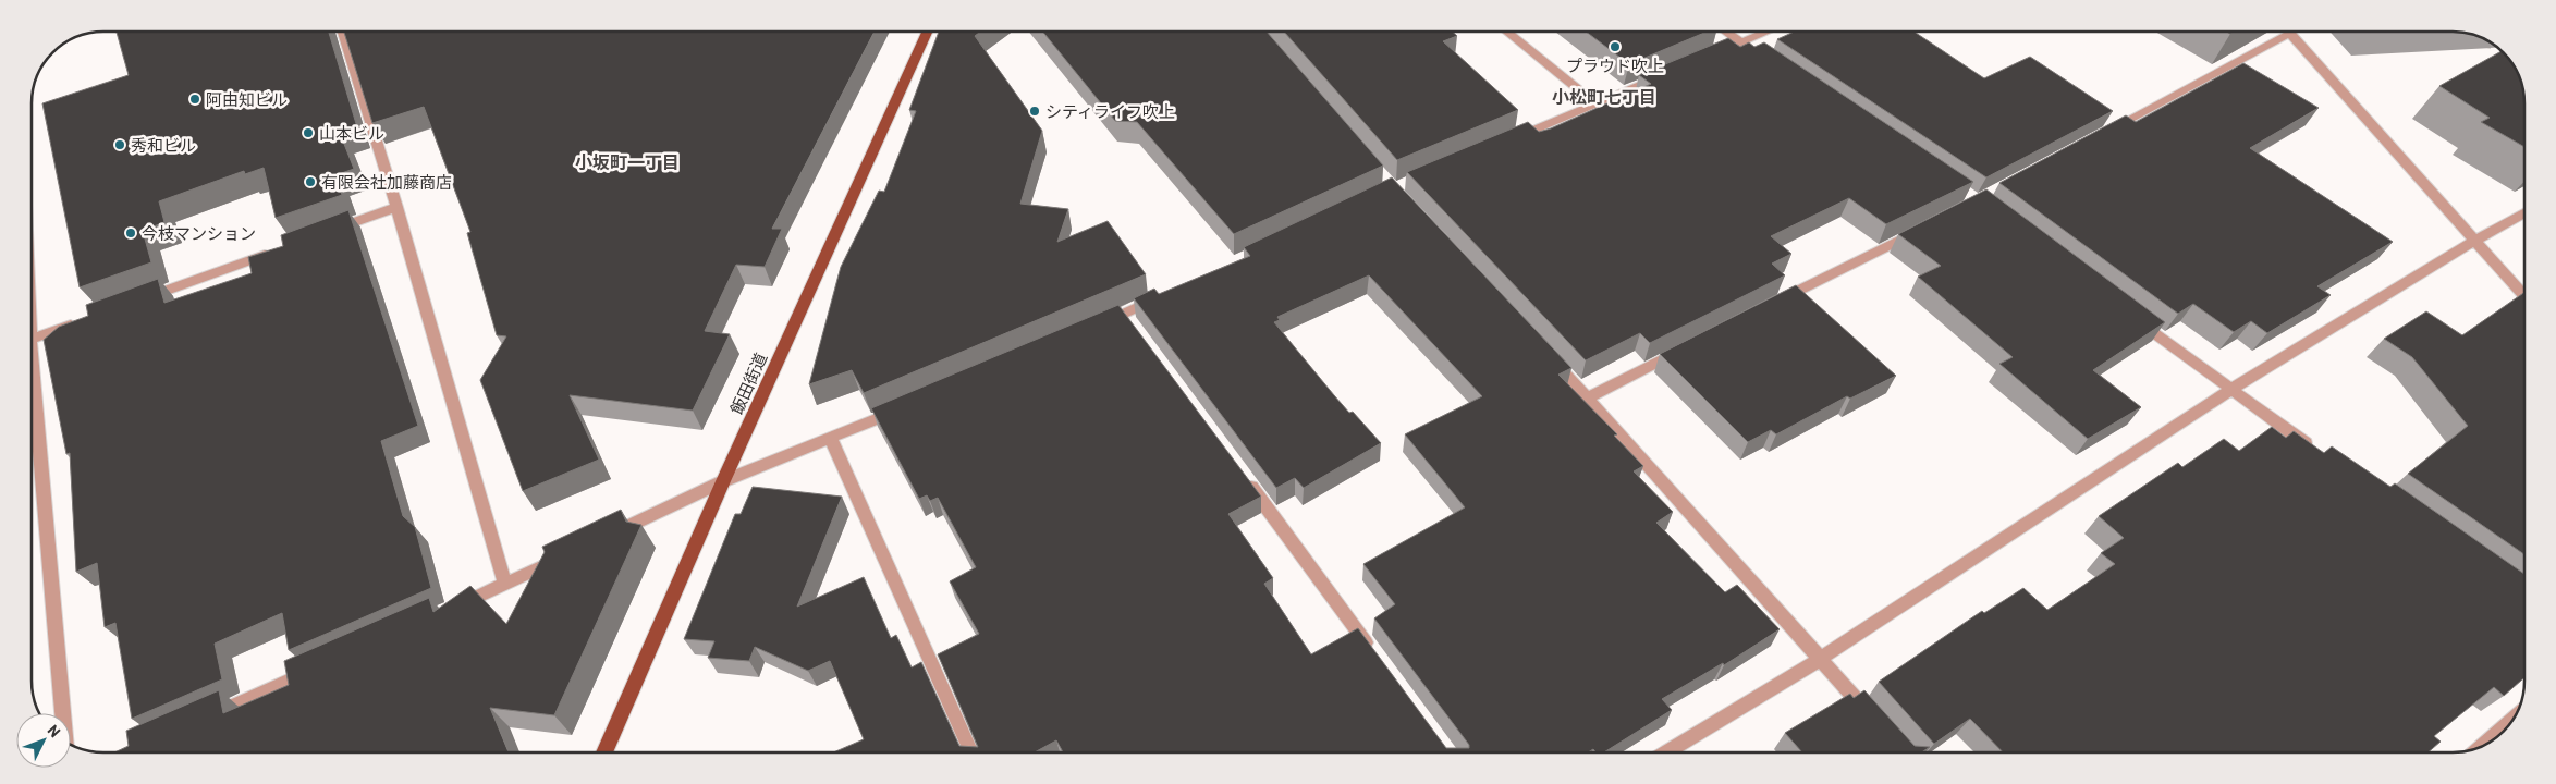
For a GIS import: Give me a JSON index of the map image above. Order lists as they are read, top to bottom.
{
  "streets": {
    "main road": ["飯田街道"]
  },
  "districts": ["小松町七丁目", "小坂町一丁目"],
  "places": [
    "プラウド吹上",
    "阿由知ビル",
    "シティライフ吹上",
    "山本ビル",
    "秀和ビル",
    "有限会社加藤商店",
    "今枝マンション"
  ],
  "north": "top right"
}
